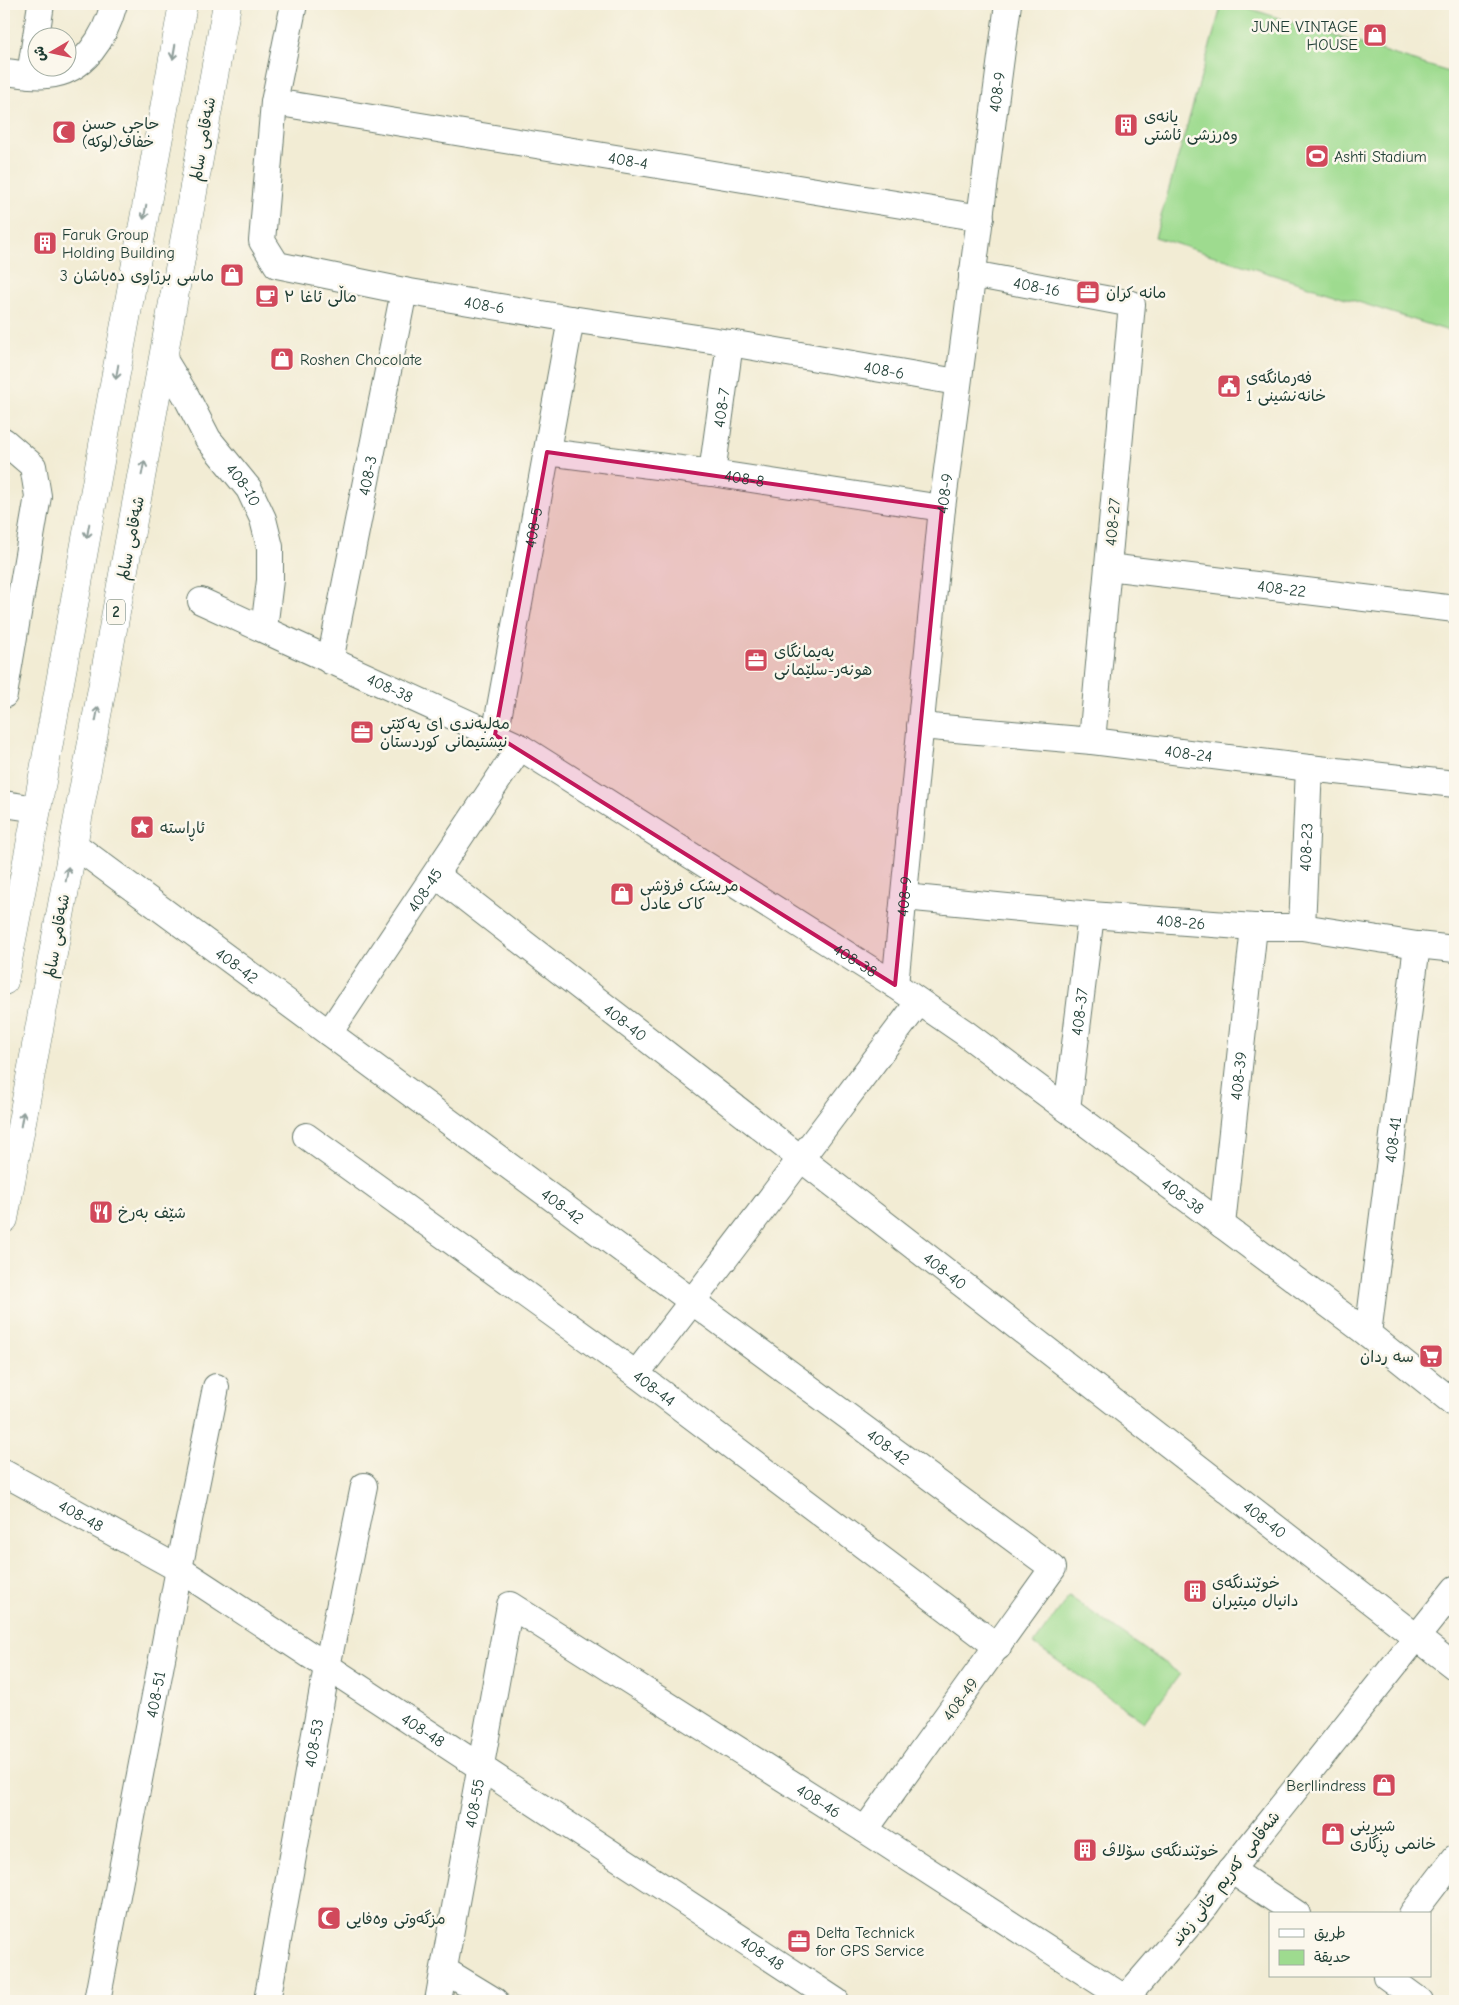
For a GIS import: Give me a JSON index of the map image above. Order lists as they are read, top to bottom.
{
  "streets": {
    "main road": ["شەقامی سالم", "2"],
    "street": [
      "408-9",
      "408-4",
      "408-16",
      "408-6",
      "408-7",
      "408-3",
      "408-8",
      "408-10",
      "408-27",
      "408-5",
      "408-22",
      "408-38",
      "408-24",
      "408-23",
      "408-45",
      "408-26",
      "408-42",
      "408-37",
      "408-40",
      "408-39",
      "408-41",
      "408-44",
      "408-48",
      "408-51",
      "408-49",
      "408-53",
      "408-46",
      "408-55",
      "شەقامی کەریم خانی زەند"
    ]
  },
  "crossings": [
    ["408-9", "408-4"],
    ["408-9", "408-16"],
    ["408-9", "408-6"],
    ["408-9", "408-8"],
    ["408-9", "408-38"],
    ["408-9", "408-24"],
    ["408-9", "408-26"],
    ["شەقامی سالم", "408-10"],
    ["شەقامی سالم", "408-42"],
    ["408-4", "408-6"],
    ["408-16", "408-27"],
    ["408-6", "408-7"],
    ["408-6", "408-3"],
    ["408-6", "408-5"],
    ["408-7", "408-8"],
    ["408-3", "408-38"],
    ["408-8", "408-5"],
    ["408-10", "408-38"],
    ["408-27", "408-22"],
    ["408-27", "408-24"],
    ["408-5", "408-38"],
    ["408-38", "408-45"],
    ["408-38", "408-37"],
    ["408-38", "408-39"],
    ["408-38", "408-41"],
    ["408-24", "408-23"],
    ["408-23", "408-26"],
    ["408-45", "408-42"],
    ["408-45", "408-40"],
    ["408-26", "408-37"],
    ["408-26", "408-39"],
    ["408-26", "408-41"],
    ["408-42", "408-49"],
    ["408-40", "شەقامی کەریم خانی زەند"],
    ["408-44", "408-49"],
    ["408-48", "408-51"],
    ["408-48", "408-53"],
    ["408-48", "408-55"],
    ["408-49", "408-46"],
    ["408-46", "408-55"],
    ["408-46", "شەقامی کەریم خانی زەند"]
  ],
  "places": {
    "shop": [
      "JUNE VINTAGE HOUSE",
      "ماسی برژاوی دەباشان 3",
      "Roshen Chocolate",
      "مریشک فرۆشی کاک عادل",
      "Berllindress",
      "شیرینی خانمی ڕزگاری"
    ],
    "building": [
      "یانەی وەرزشی ئاشتی",
      "Faruk Group Holding Building",
      "خوێندنگەی دانیال میتیران",
      "خوێندنگەی سۆلاڤ"
    ],
    "mosque": ["حاجی حسن (لوکه)خفاف", "مزگەوتی وەفایی"],
    "sports": ["Ashti Stadium"],
    "office": [
      "مانه كران",
      "پەیمانگای هونەر-سلێمانی",
      "مەلبەندی ١ی یەکێتی نیشتیمانی کوردستان",
      "Delta Technick for GPS Service"
    ],
    "cafe": ["ماڵی ئاغا ۲"],
    "public building": ["فەرمانگەی خانەنشینی 1"],
    "place": ["ئاڕاستە"],
    "restaurant": ["شێف بەرخ"],
    "supermarket": ["سه ردان"]
  },
  "legend": ["طريق", "حديقة"],
  "north": "left"
}
